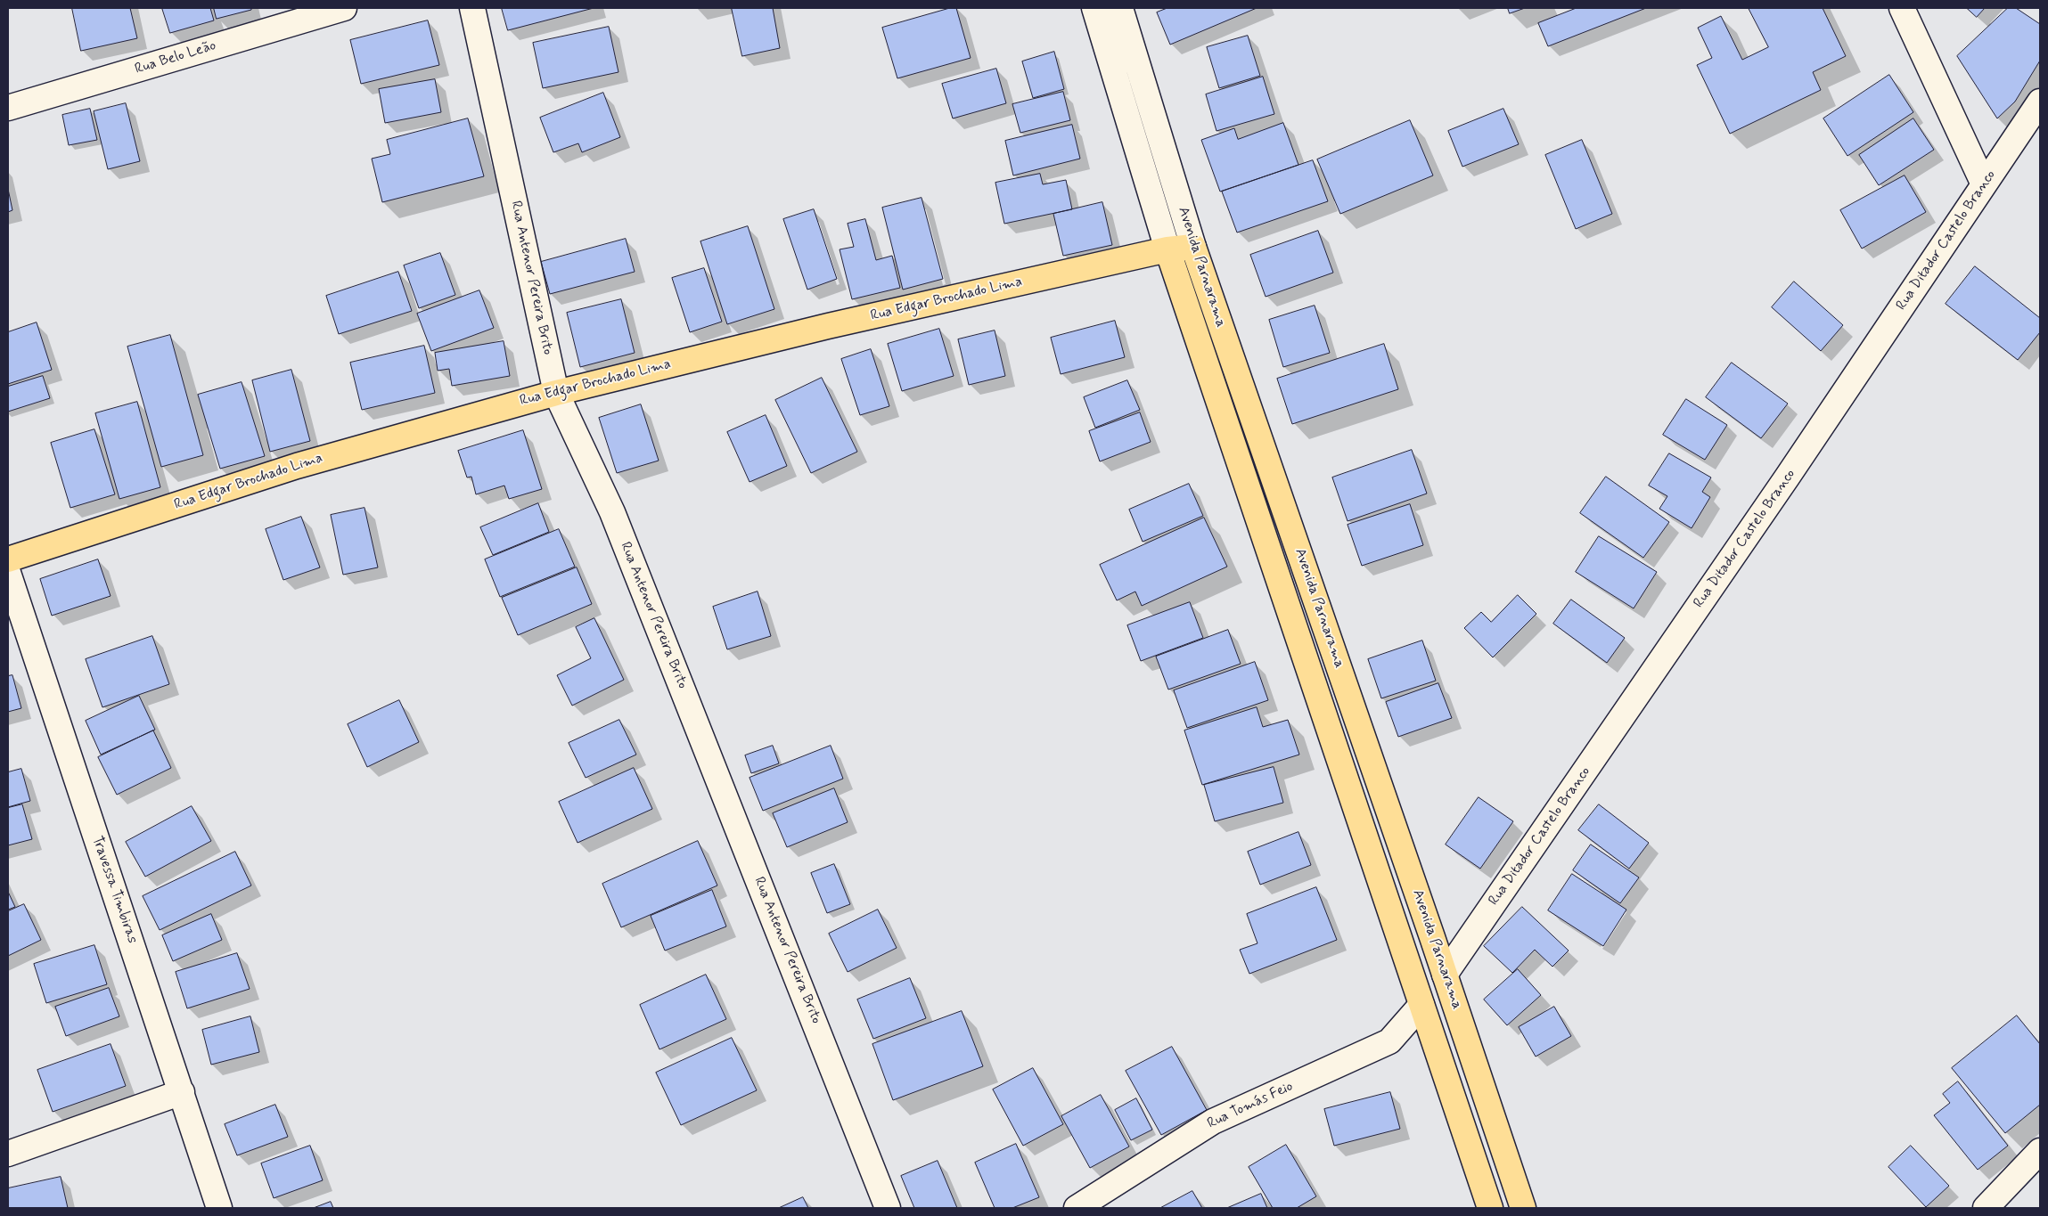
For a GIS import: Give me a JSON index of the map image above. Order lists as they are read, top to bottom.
{
  "streets": {
    "main road": ["Avenida Parnarama", "Rua Edgar Brochado Lima"],
    "street": [
      "Rua Belo Leão",
      "Rua Ditador Castelo Branco",
      "Rua Antenor Pereira Brito",
      "Travessa Timbiras",
      "Rua Tomás Feio"
    ]
  },
  "crossings": [
    ["Rua Ditador Castelo Branco", "Avenida Parnarama"],
    ["Avenida Parnarama", "Rua Edgar Brochado Lima"],
    ["Avenida Parnarama", "Rua Tomás Feio"],
    ["Rua Antenor Pereira Brito", "Rua Edgar Brochado Lima"]
  ]
}
